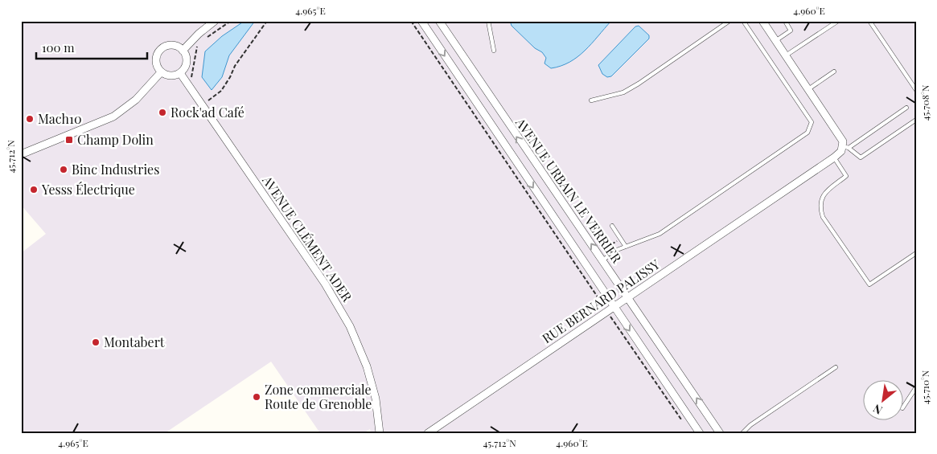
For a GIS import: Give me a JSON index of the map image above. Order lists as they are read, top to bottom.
{
  "streets": {
    "street": ["AVENUE URBAIN LE VERRIER", "AVENUE CLÉMENT ADER", "RUE BERNARD PALISSY"]
  },
  "crossings": [
    ["AVENUE URBAIN LE VERRIER", "RUE BERNARD PALISSY"]
  ],
  "places": {
    "other": [
      "Rock'ad Café",
      "Mach10",
      "Binc Industries",
      "Yesss Électrique",
      "Montabert",
      "Zone commerciale Route de Grenoble"
    ],
    "transit": ["Champ Dolin"]
  },
  "scale_bar": "100 m",
  "north": "bottom left",
  "coordinates": [
    "4.965°E",
    "4.960°E",
    "45.708°N",
    "45.712°N",
    "45.710°N"
  ]
}
